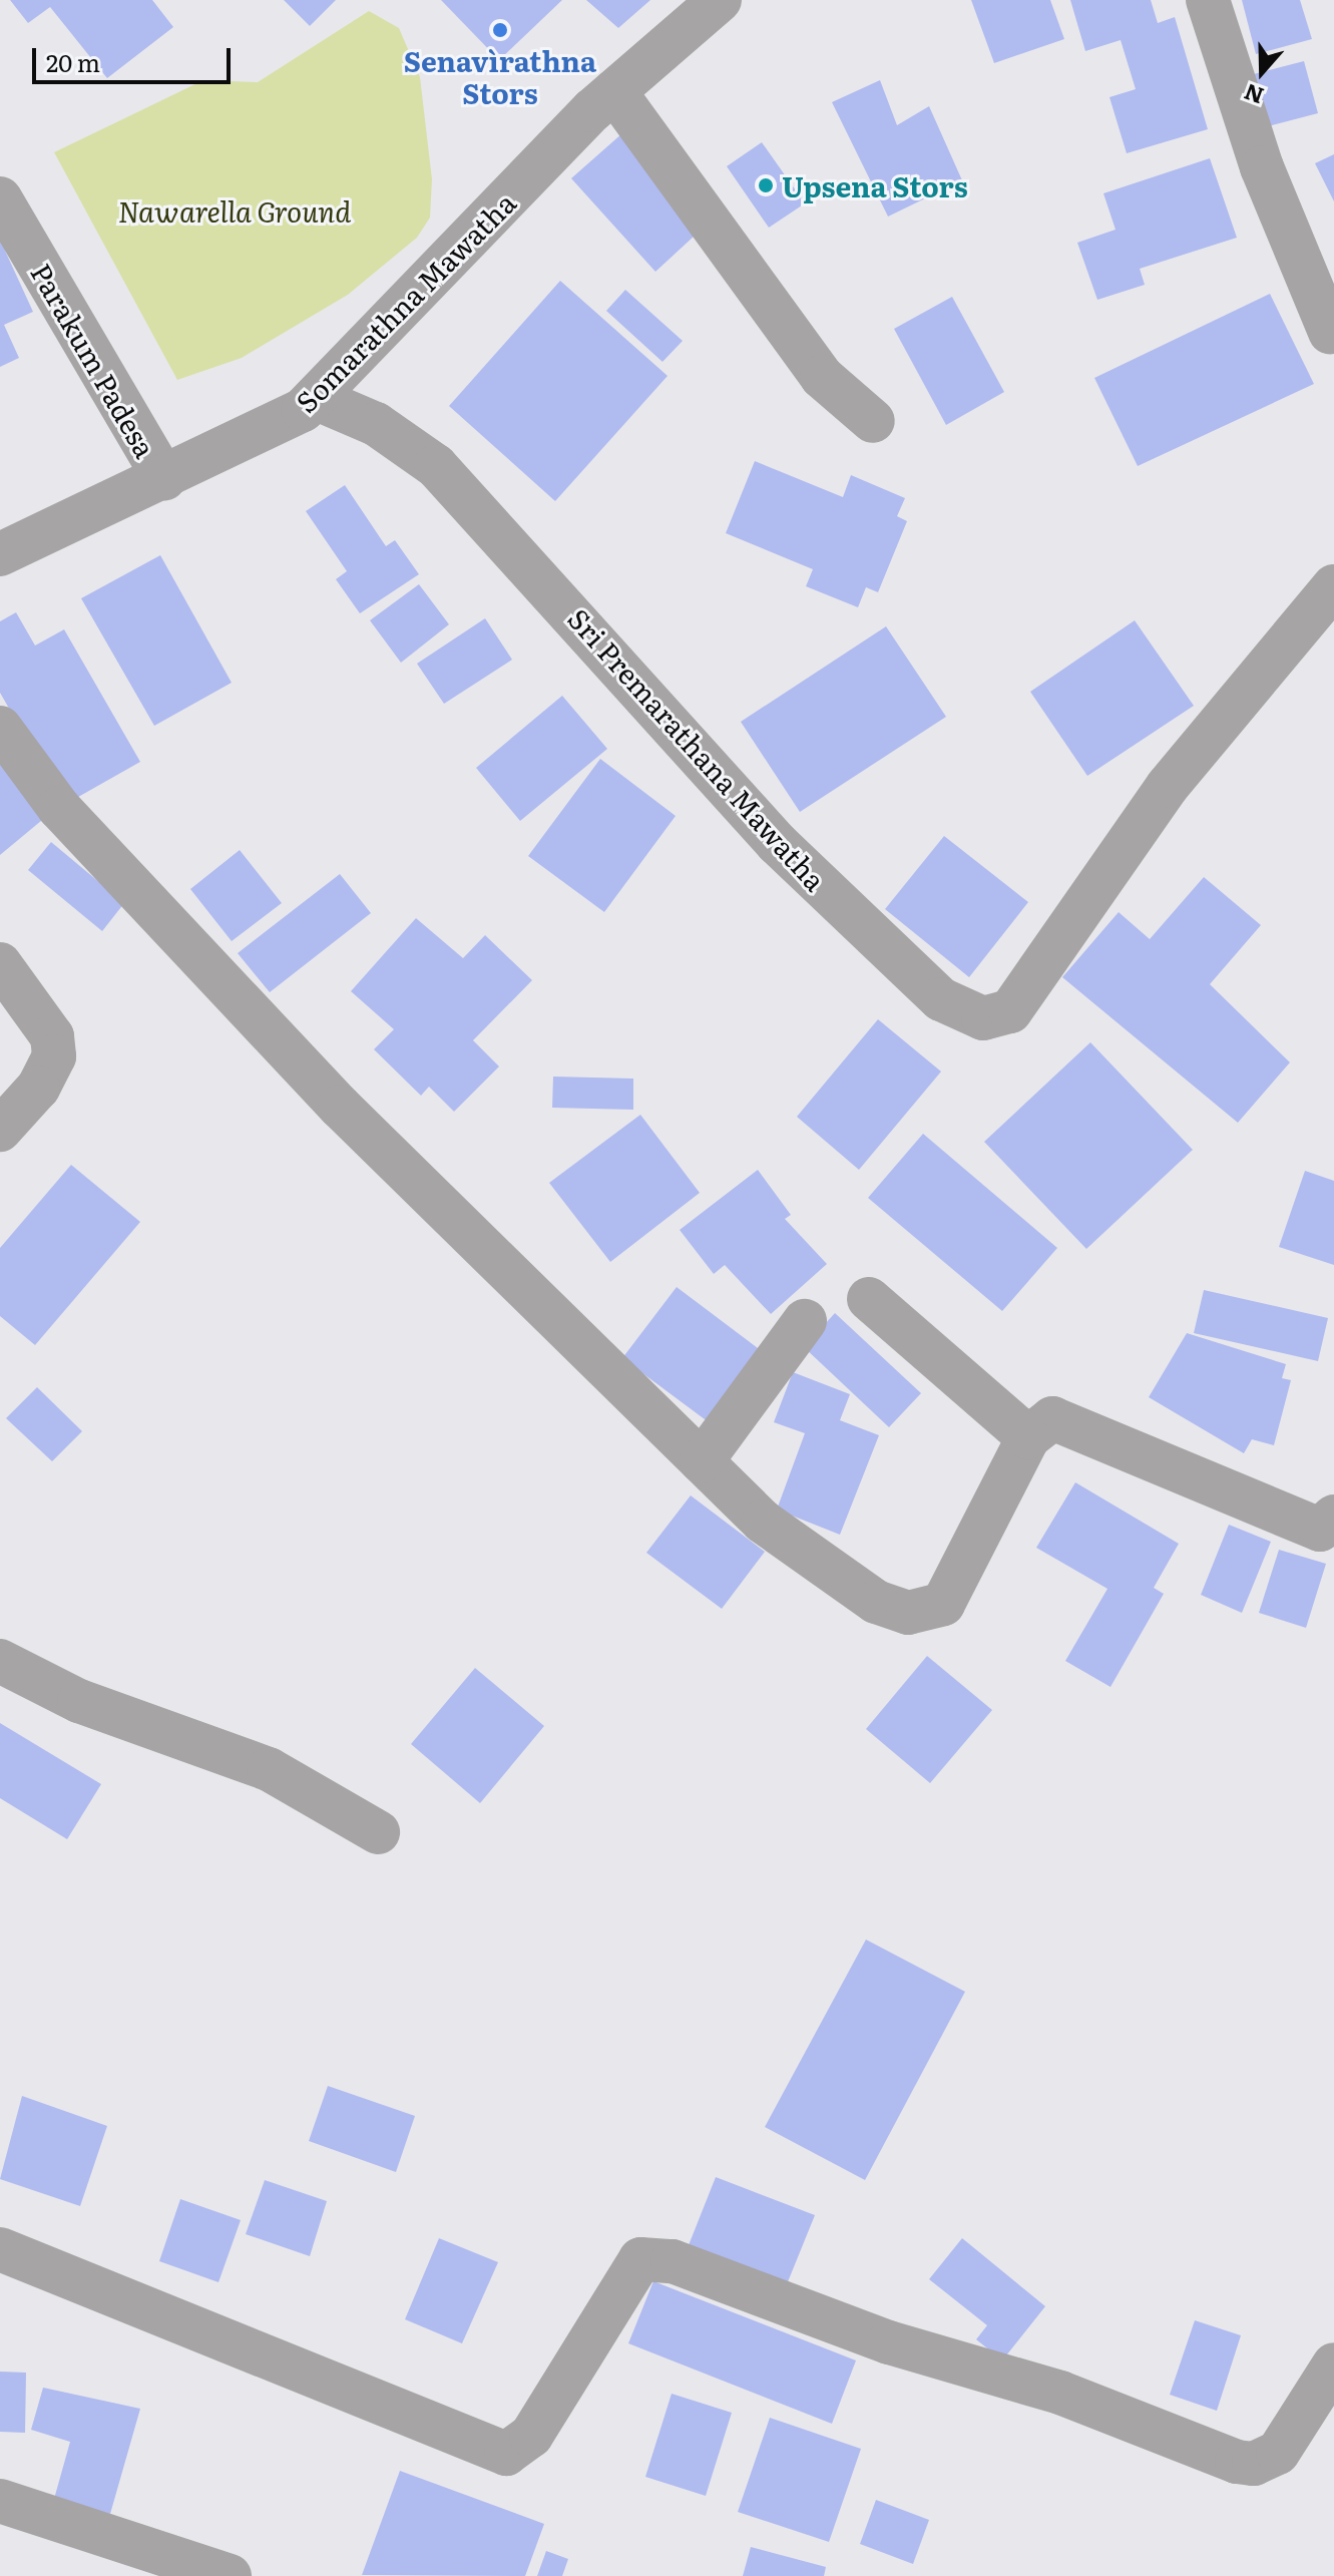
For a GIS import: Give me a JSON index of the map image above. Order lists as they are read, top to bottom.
{
  "streets": {
    "street": ["Somarathna Mawatha", "Parakum Padesa", "Sri Premarathana Mawatha"]
  },
  "crossings": [
    ["Somarathna Mawatha", "Parakum Padesa"],
    ["Somarathna Mawatha", "Sri Premarathana Mawatha"]
  ],
  "parks": ["Nawarella Ground"],
  "places": ["Senavìrathna Stors", "Upsena Stors"],
  "scale_bar": "20 m",
  "north": "bottom"
}
